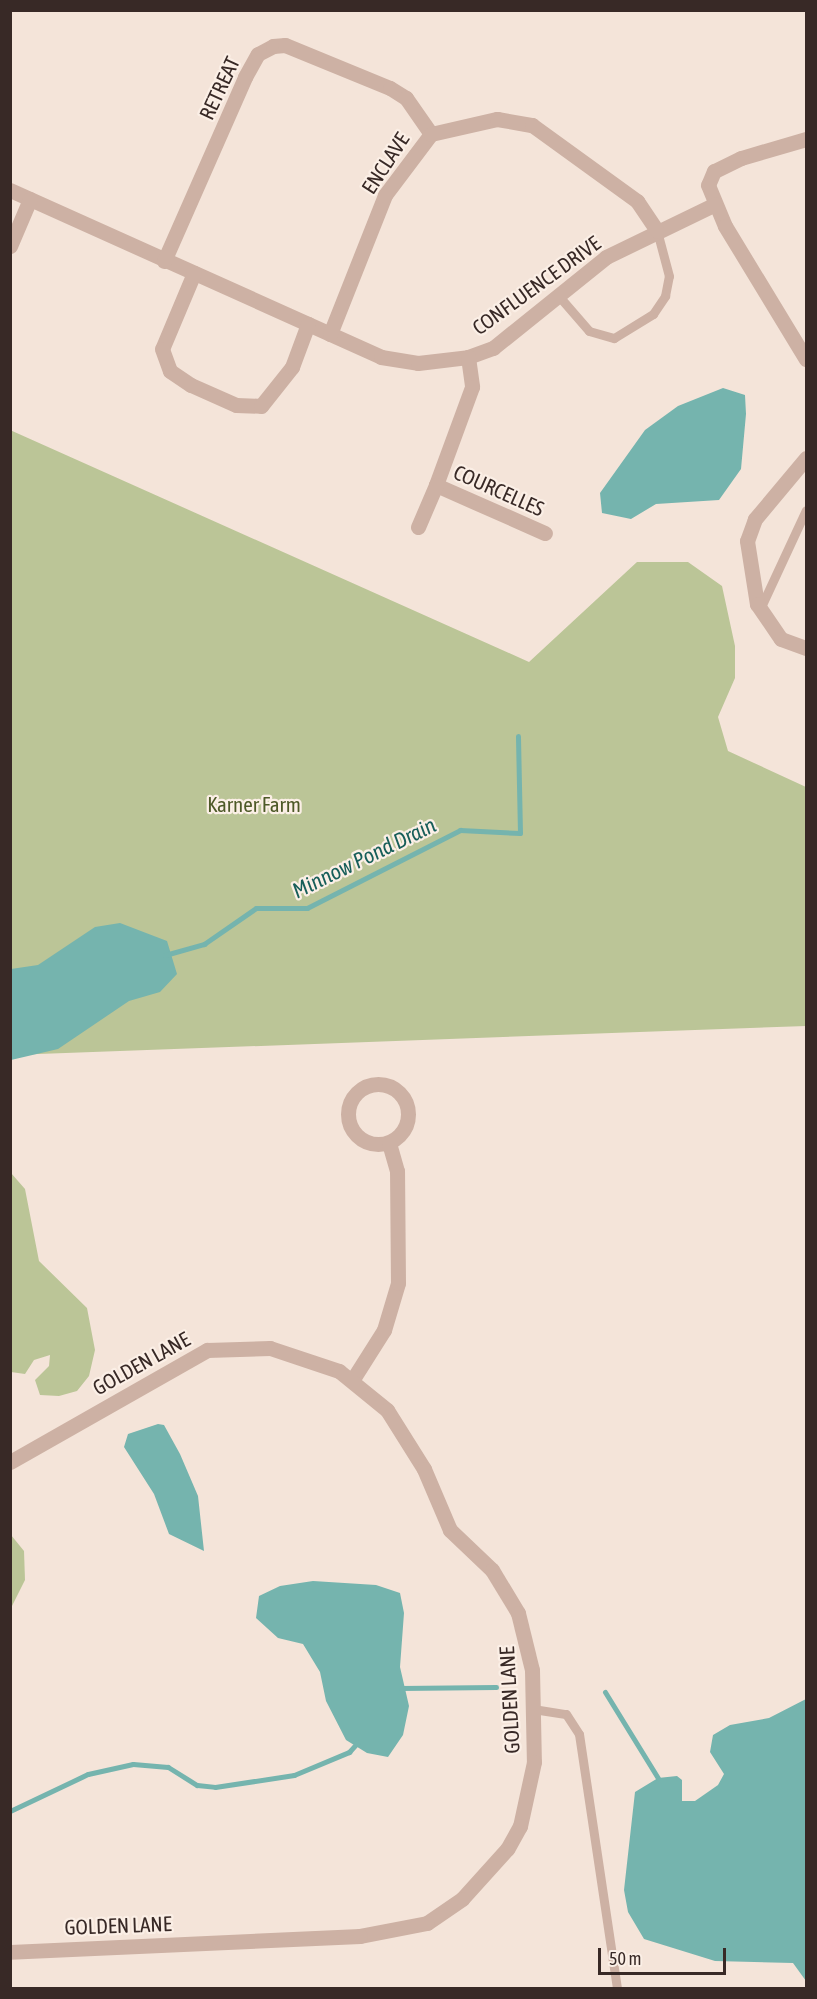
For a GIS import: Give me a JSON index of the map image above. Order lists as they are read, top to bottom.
{
  "streets": {
    "street": [
      "RETREAT",
      "ENCLAVE",
      "CONFLUENCE DRIVE",
      "COURCELLES",
      "GOLDEN LANE"
    ]
  },
  "crossings": [
    ["RETREAT", "ENCLAVE"],
    ["RETREAT", "CONFLUENCE DRIVE"],
    ["ENCLAVE", "CONFLUENCE DRIVE"],
    ["CONFLUENCE DRIVE", "COURCELLES"]
  ],
  "water": ["Minnow Pond Drain"],
  "parks": ["Karner Farm"],
  "scale_bar": "50 m"
}
